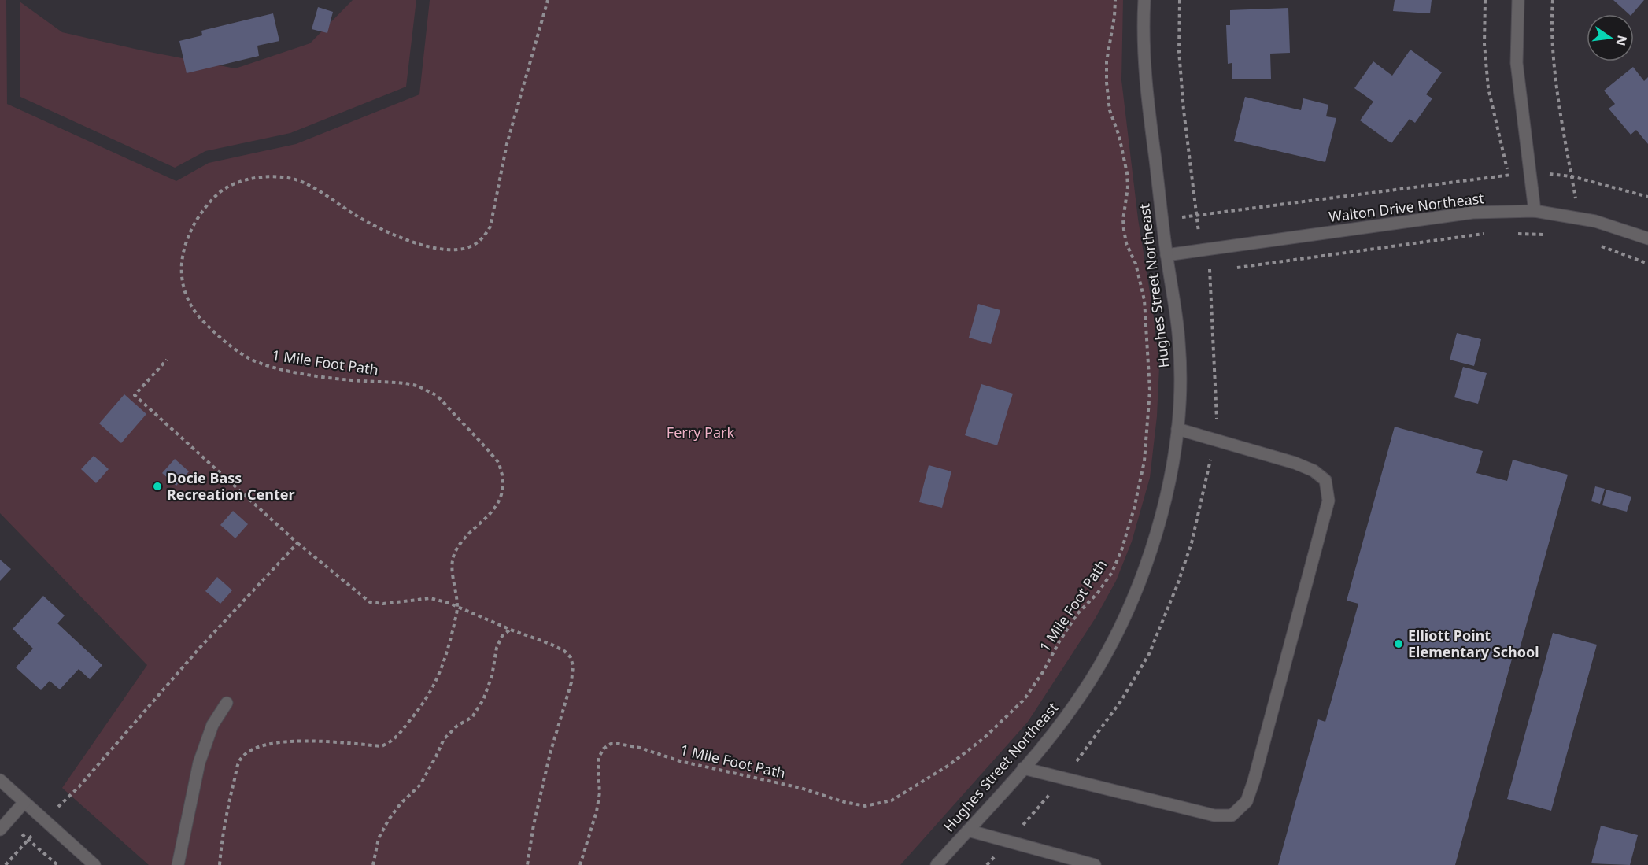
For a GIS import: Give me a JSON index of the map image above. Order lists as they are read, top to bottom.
{
  "streets": {
    "street": ["Walton Drive Northeast", "Hughes Street Northeast"],
    "path": ["1 Mile Foot Path"]
  },
  "crossings": [
    ["Walton Drive Northeast", "Hughes Street Northeast"]
  ],
  "parks": ["Ferry Park"],
  "places": ["Docie Bass Recreation Center", "Elliott Point Elementary School"],
  "north": "right"
}
